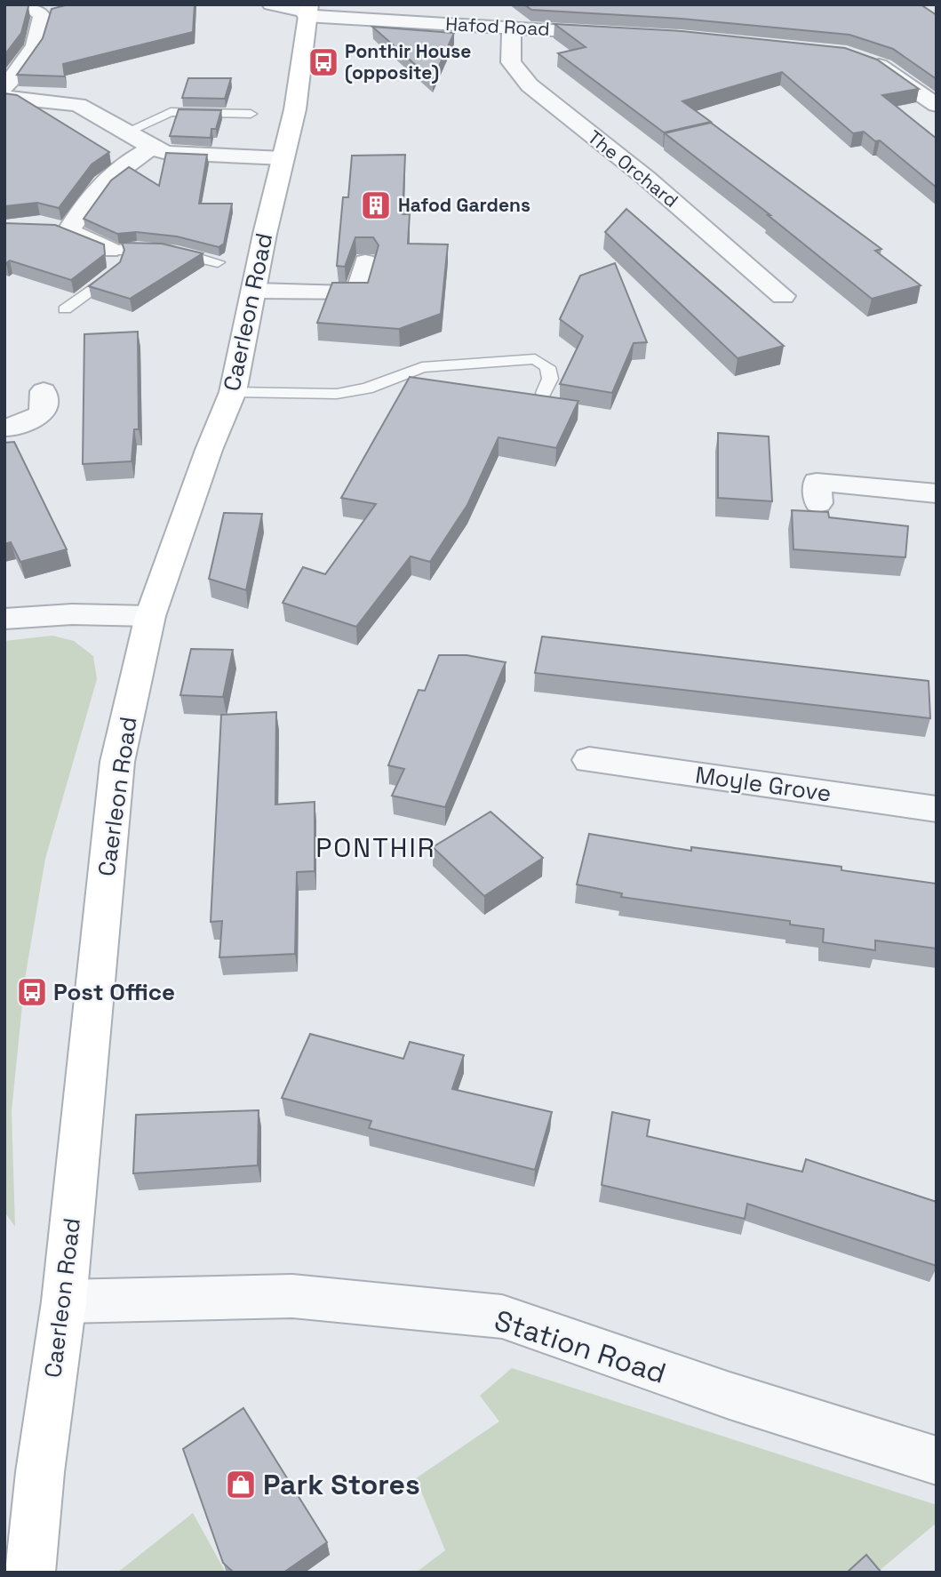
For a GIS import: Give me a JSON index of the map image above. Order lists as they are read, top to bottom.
{
  "streets": {
    "main road": ["Caerleon Road"],
    "street": [
      "Hafod Road",
      "The Orchard",
      "Moyle Grove",
      "Station Road"
    ]
  },
  "crossings": [
    ["Hafod Road", "The Orchard"],
    ["Hafod Road", "Caerleon Road"],
    ["Caerleon Road", "Station Road"]
  ],
  "districts": ["PONTHIR"],
  "places": {
    "bus stop": ["Ponthir House (opposite)", "Post Office"],
    "building": ["Hafod Gardens"],
    "shop": ["Park Stores"]
  }
}
